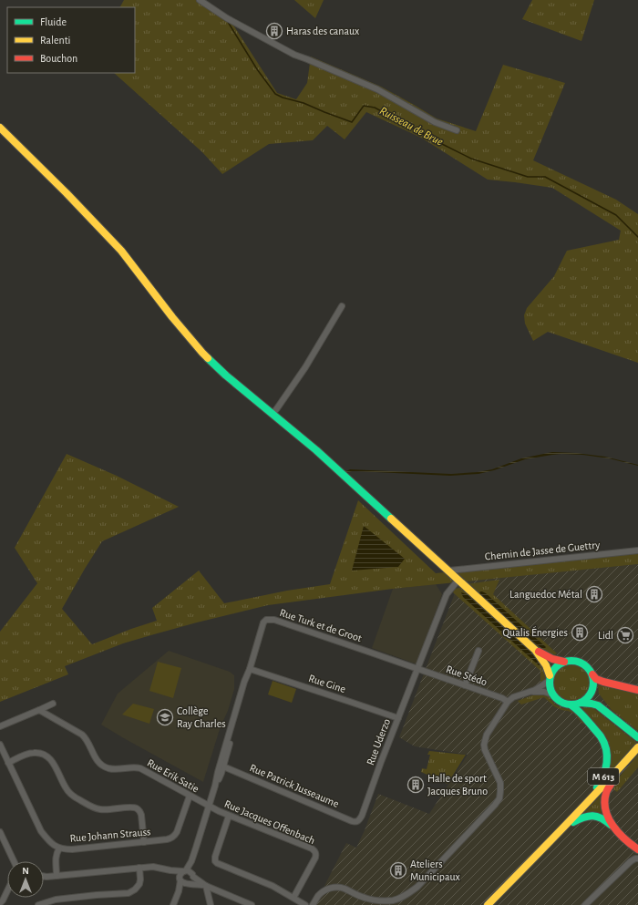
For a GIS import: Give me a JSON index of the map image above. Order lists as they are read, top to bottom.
{
  "streets": {
    "main road": ["M 613"],
    "street": [
      "Chemin de Jasse de Guettry",
      "Rue Turk et de Groot",
      "Rue Stédo",
      "Rue Gine",
      "Rue Uderzo",
      "Rue Erik Satie",
      "Rue Patrick Jusseaume",
      "Rue Jacques Offenbach",
      "Rue Johann Strauss"
    ]
  },
  "crossings": [
    ["Rue Turk et de Groot", "Rue Stédo"],
    ["Rue Turk et de Groot", "Rue Gine"],
    ["Rue Turk et de Groot", "Rue Uderzo"],
    ["Rue Stédo", "Rue Uderzo"],
    ["Rue Gine", "Rue Uderzo"],
    ["Rue Uderzo", "Rue Patrick Jusseaume"],
    ["Rue Erik Satie", "Rue Jacques Offenbach"],
    ["Rue Erik Satie", "Rue Johann Strauss"]
  ],
  "water": ["Ruisseau de Brue"],
  "places": {
    "building": [
      "Haras des canaux",
      "Languedoc Métal",
      "Qualis Énergies",
      "Halle de sport Jacques Bruno",
      "Ateliers Municipaux"
    ],
    "supermarket": ["Lidl"],
    "school or university": ["Collège Ray Charles"]
  },
  "legend": ["Fluide", "Ralenti", "Bouchon"],
  "north": "top"
}
